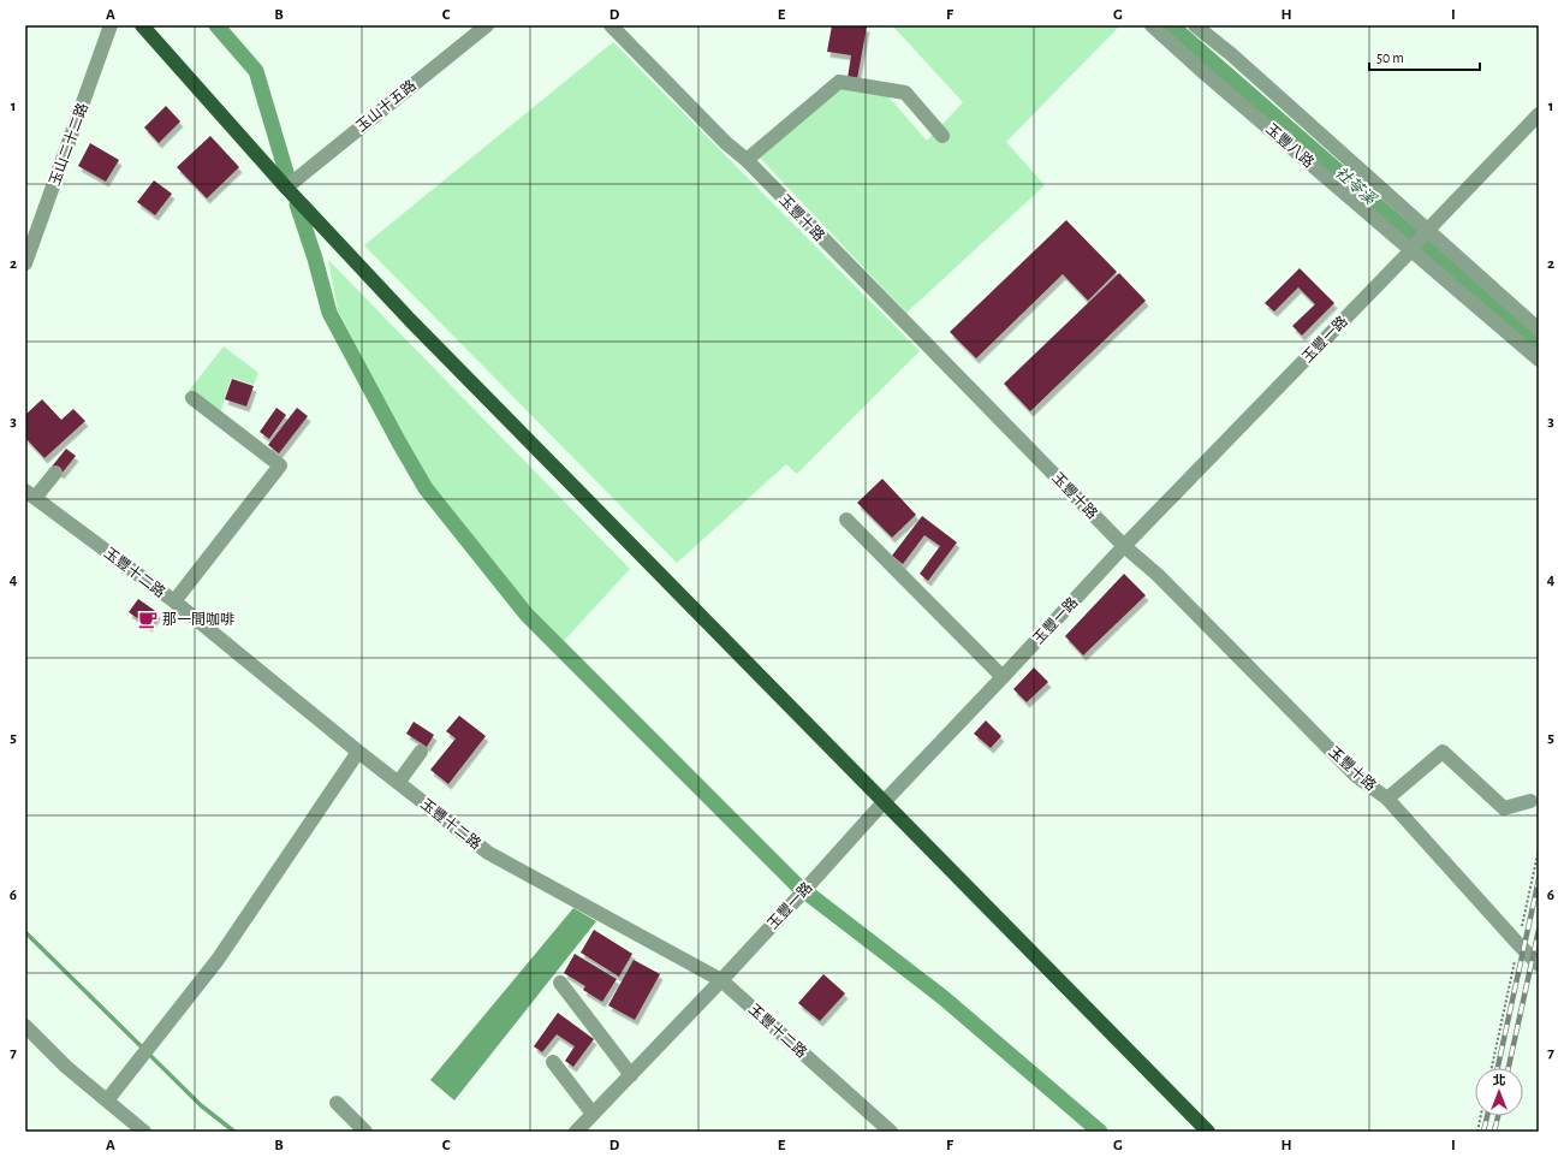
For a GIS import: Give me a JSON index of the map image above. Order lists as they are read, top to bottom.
{
  "streets": {
    "street": [
      "玉山十五路",
      "玉山二十二路",
      "玉豐八路",
      "玉豐十路",
      "玉豐一路",
      "玉豐十二路"
    ]
  },
  "crossings": [
    ["玉豐八路", "玉豐一路"],
    ["玉豐十路", "玉豐一路"],
    ["玉豐一路", "玉豐十二路"]
  ],
  "water": ["社苓溪"],
  "places": {
    "cafe": ["那一間咖啡"]
  },
  "scale_bar": "50 m",
  "north": "top",
  "grid": {
    "columns": [
      "A",
      "B",
      "C",
      "D",
      "E",
      "F",
      "G",
      "H",
      "I"
    ],
    "rows": [
      "1",
      "2",
      "3",
      "4",
      "5",
      "6",
      "7"
    ]
  }
}
